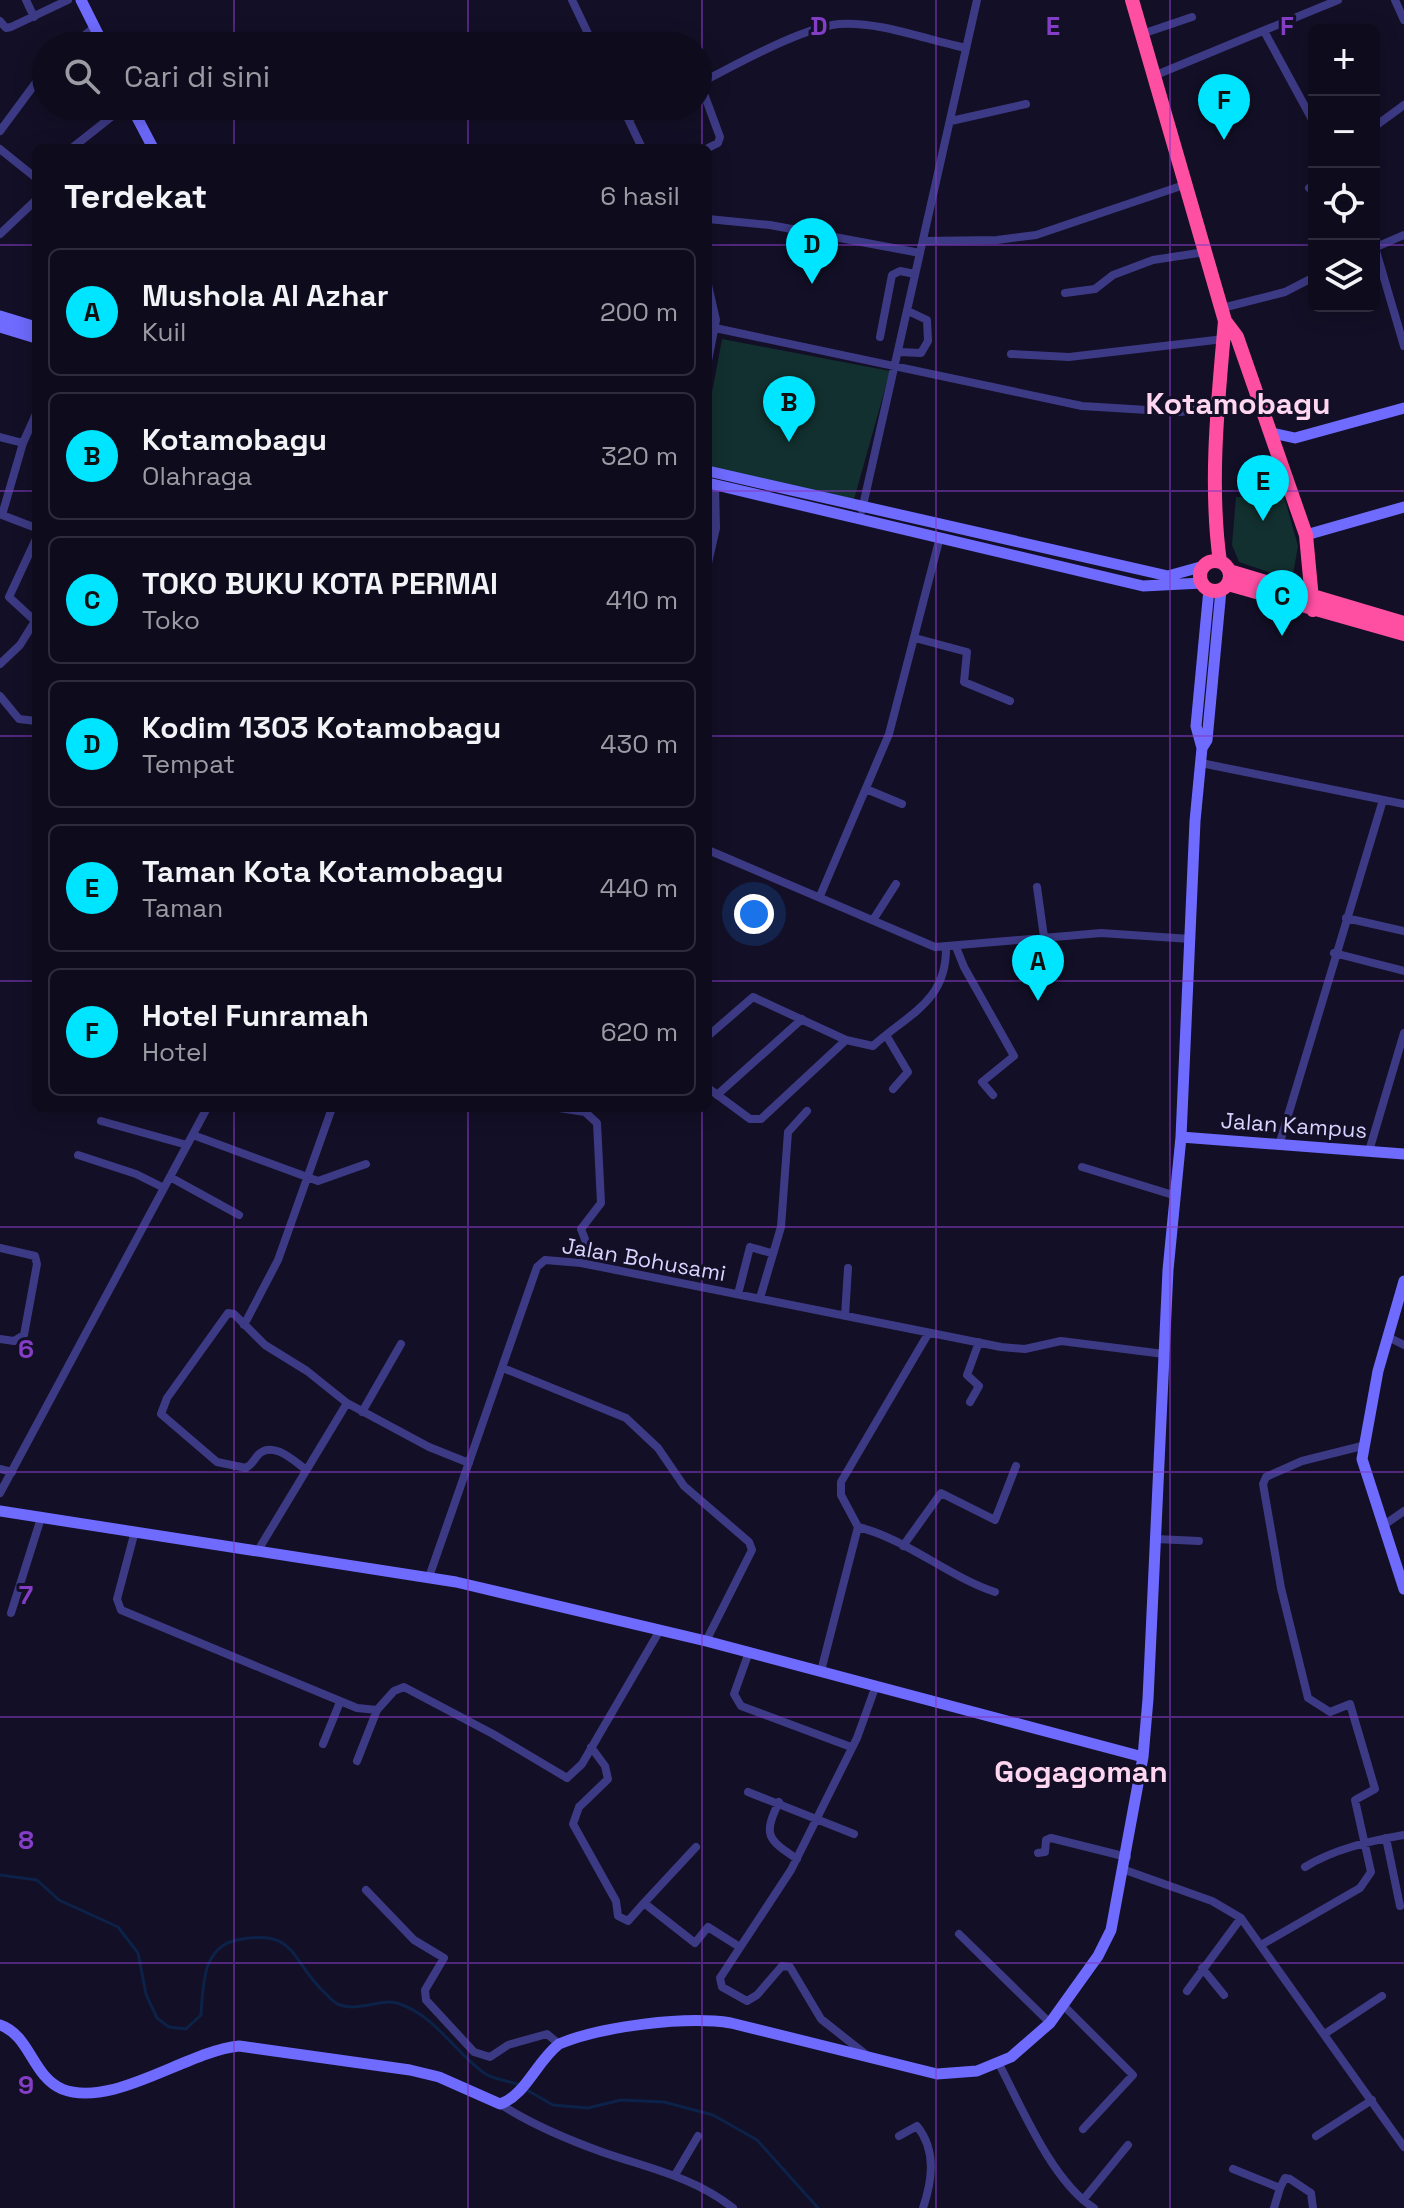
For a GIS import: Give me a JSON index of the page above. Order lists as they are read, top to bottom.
{
  "streets": {
    "street": ["Jalan Kampus", "Jalan Bohusami"]
  },
  "districts": ["Kotamobagu", "Gogagoman"],
  "page": {
    "map_buttons": ["+", "−"],
    "search": "Cari di sini",
    "pins": [
      "F",
      "D",
      "B",
      "E",
      "C",
      "A"
    ],
    "heading": ["Terdekat", "6 hasil"],
    "list": [
      {
        "mark": "A",
        "name": "Mushola Al Azhar",
        "note": "Kuil",
        "value": "200 m"
      },
      {
        "mark": "B",
        "name": "Kotamobagu",
        "note": "Olahraga",
        "value": "320 m"
      },
      {
        "mark": "C",
        "name": "TOKO BUKU KOTA PERMAI",
        "note": "Toko",
        "value": "410 m"
      },
      {
        "mark": "D",
        "name": "Kodim 1303 Kotamobagu",
        "note": "Tempat",
        "value": "430 m"
      },
      {
        "mark": "E",
        "name": "Taman Kota Kotamobagu",
        "note": "Taman",
        "value": "440 m"
      },
      {
        "mark": "F",
        "name": "Hotel Funramah",
        "note": "Hotel",
        "value": "620 m"
      }
    ]
  },
  "grid": {
    "columns": ["D", "E", "F"],
    "rows": [
      "6",
      "7",
      "8",
      "9"
    ]
  }
}
